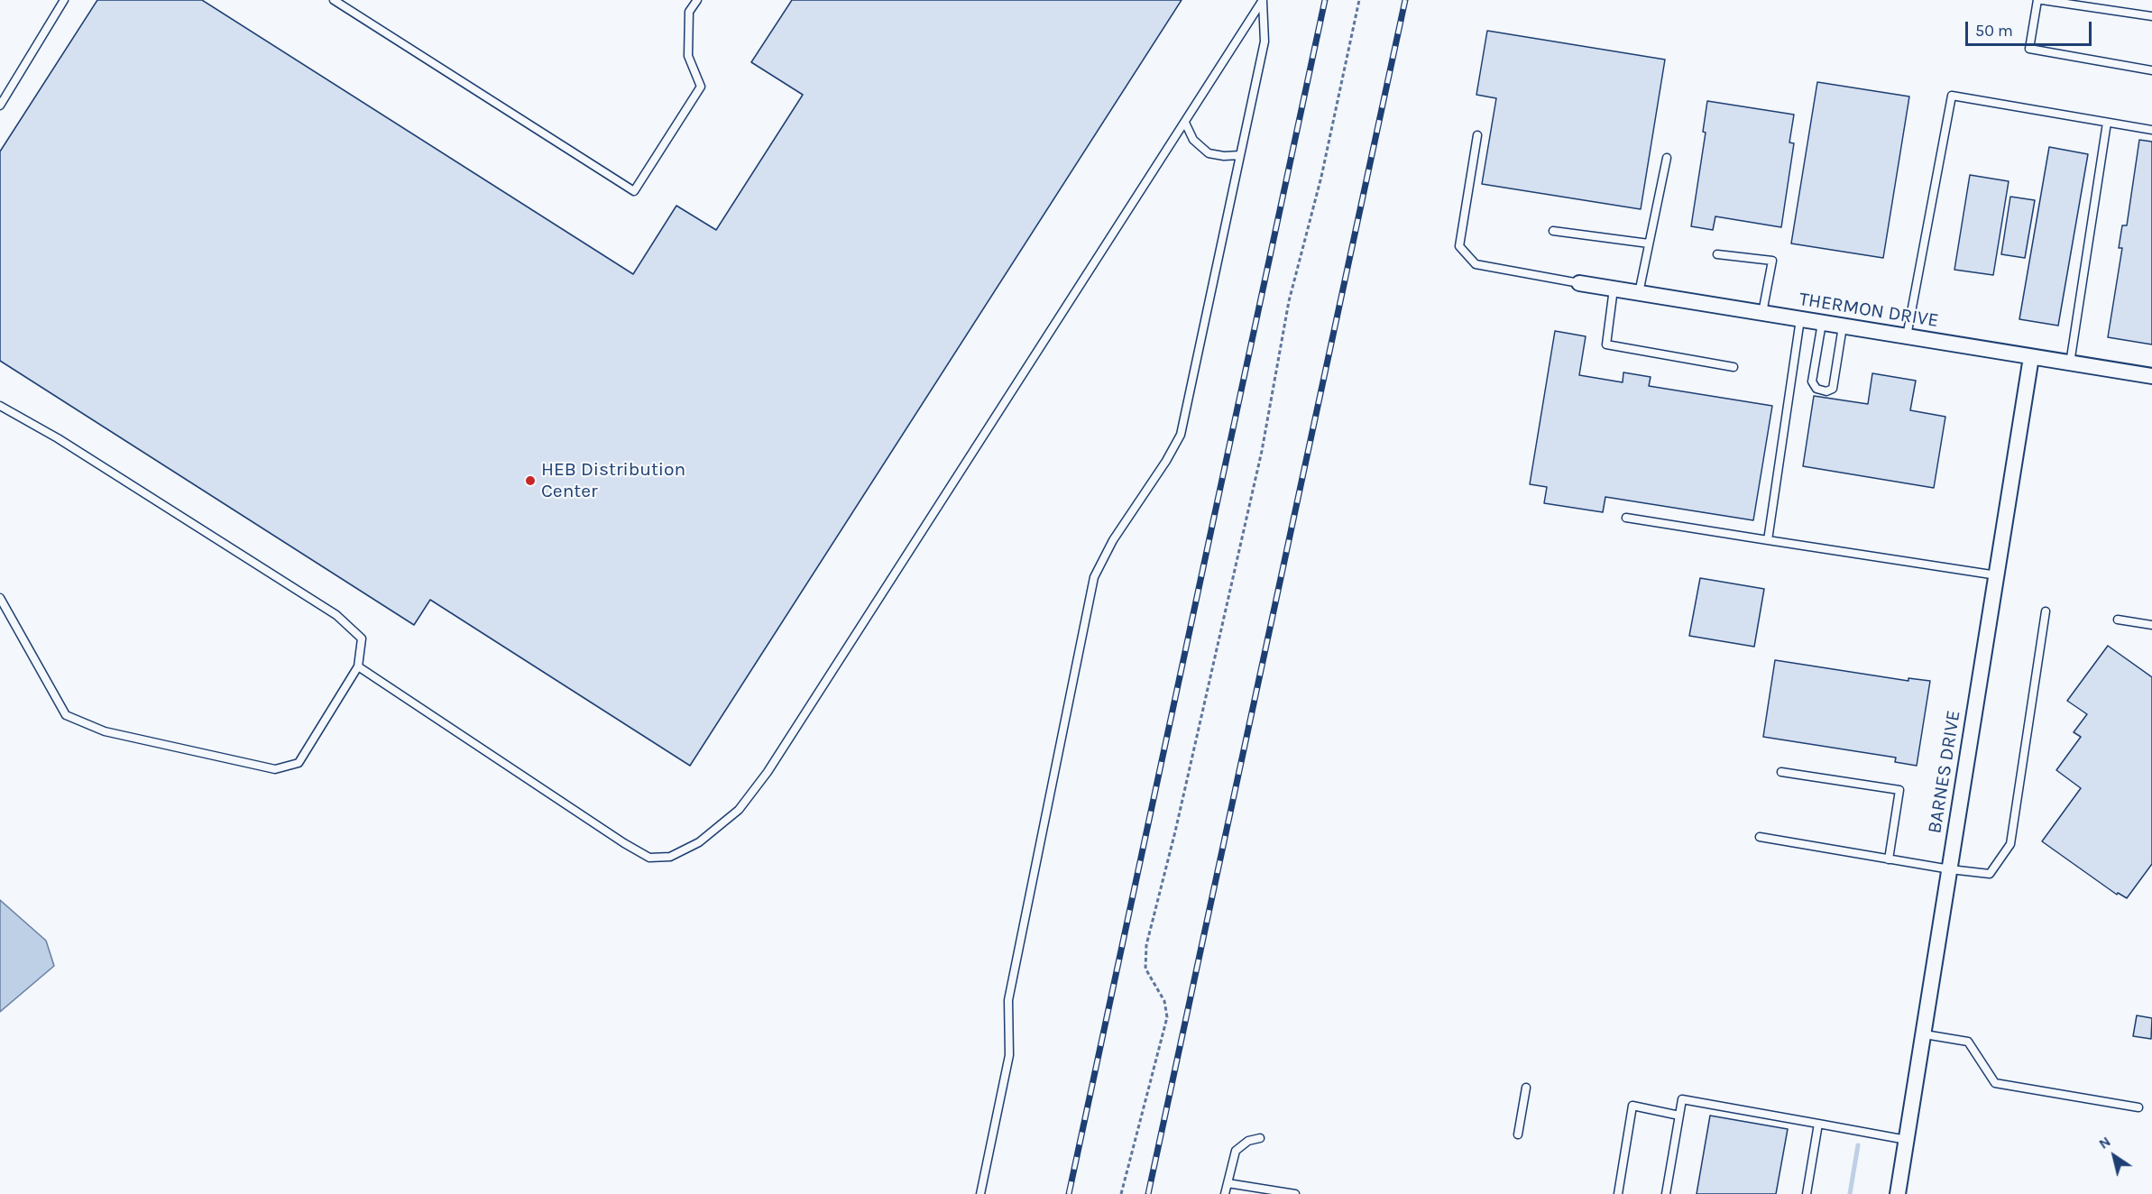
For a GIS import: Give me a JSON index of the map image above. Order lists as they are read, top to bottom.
{
  "streets": {
    "street": ["THERMON DRIVE", "BARNES DRIVE"]
  },
  "crossings": [
    ["THERMON DRIVE", "BARNES DRIVE"]
  ],
  "places": ["HEB Distribution Center"],
  "scale_bar": "50 m",
  "north": "top left"
}
